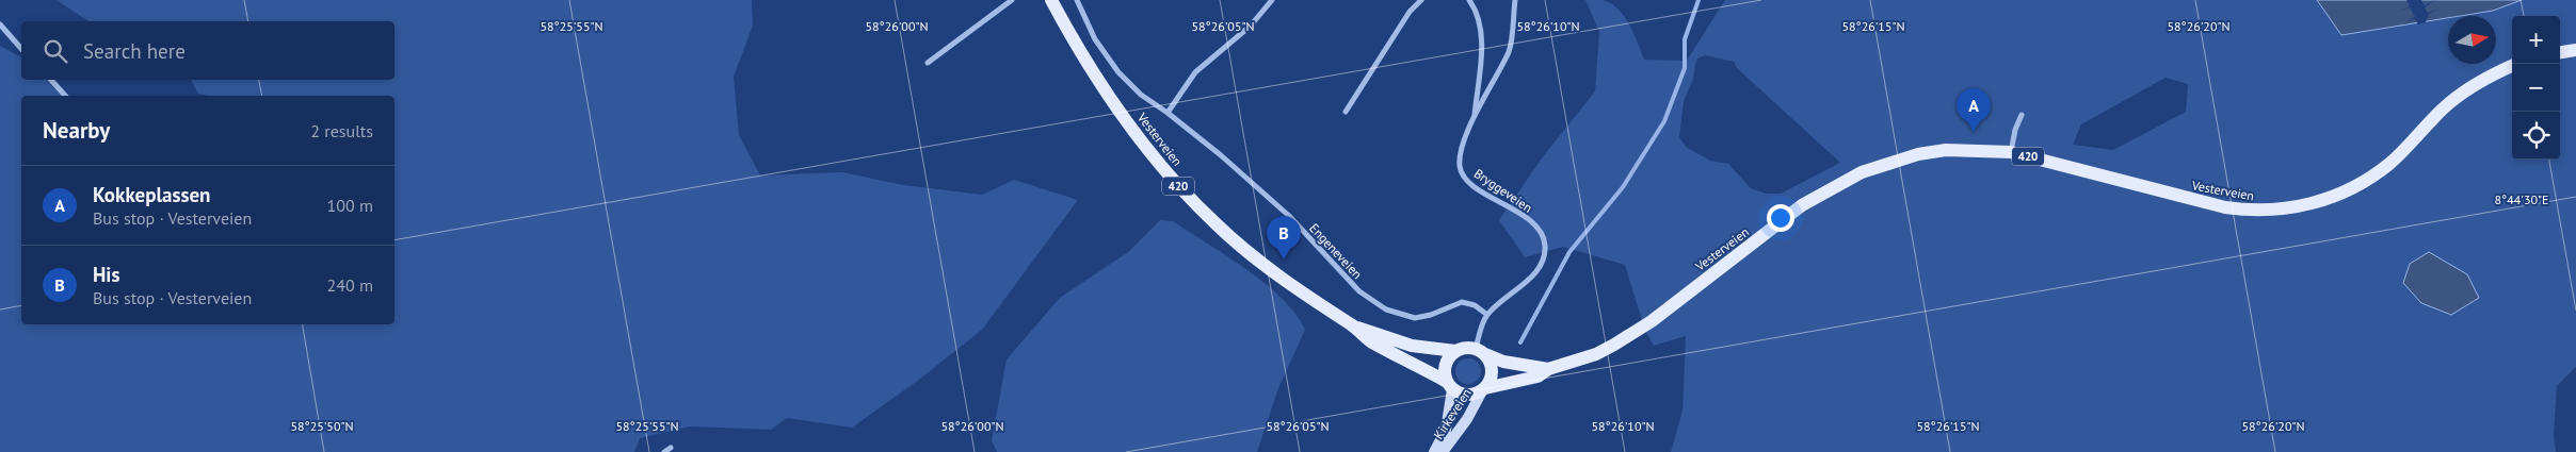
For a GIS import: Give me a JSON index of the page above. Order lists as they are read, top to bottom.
{
  "streets": {
    "main road": ["Vesterveien", "420", "Kirkeveien"],
    "street": ["Bryggeveien", "Engeneveien"]
  },
  "crossings": [
    ["Vesterveien", "420"],
    ["Vesterveien", "Bryggeveien"],
    ["Vesterveien", "Kirkeveien"],
    ["420", "Bryggeveien"],
    ["420", "Kirkeveien"],
    ["Bryggeveien", "Engeneveien"],
    ["Bryggeveien", "Kirkeveien"]
  ],
  "north": "right",
  "page": {
    "map_buttons": ["+", "−"],
    "search": "Search here",
    "pins": ["A", "B"],
    "heading": ["Nearby", "2 results"],
    "list": [
      {
        "mark": "A",
        "name": "Kokkeplassen",
        "note": "Bus stop · Vesterveien",
        "value": "100 m"
      },
      {
        "mark": "B",
        "name": "His",
        "note": "Bus stop · Vesterveien",
        "value": "240 m"
      }
    ]
  },
  "coordinates": [
    "58°25'55\"N",
    "58°26'20\"N",
    "58°26'00\"N",
    "58°26'05\"N",
    "58°26'10\"N",
    "58°26'15\"N",
    "8°44'30\"E",
    "58°25'50\"N"
  ]
}
